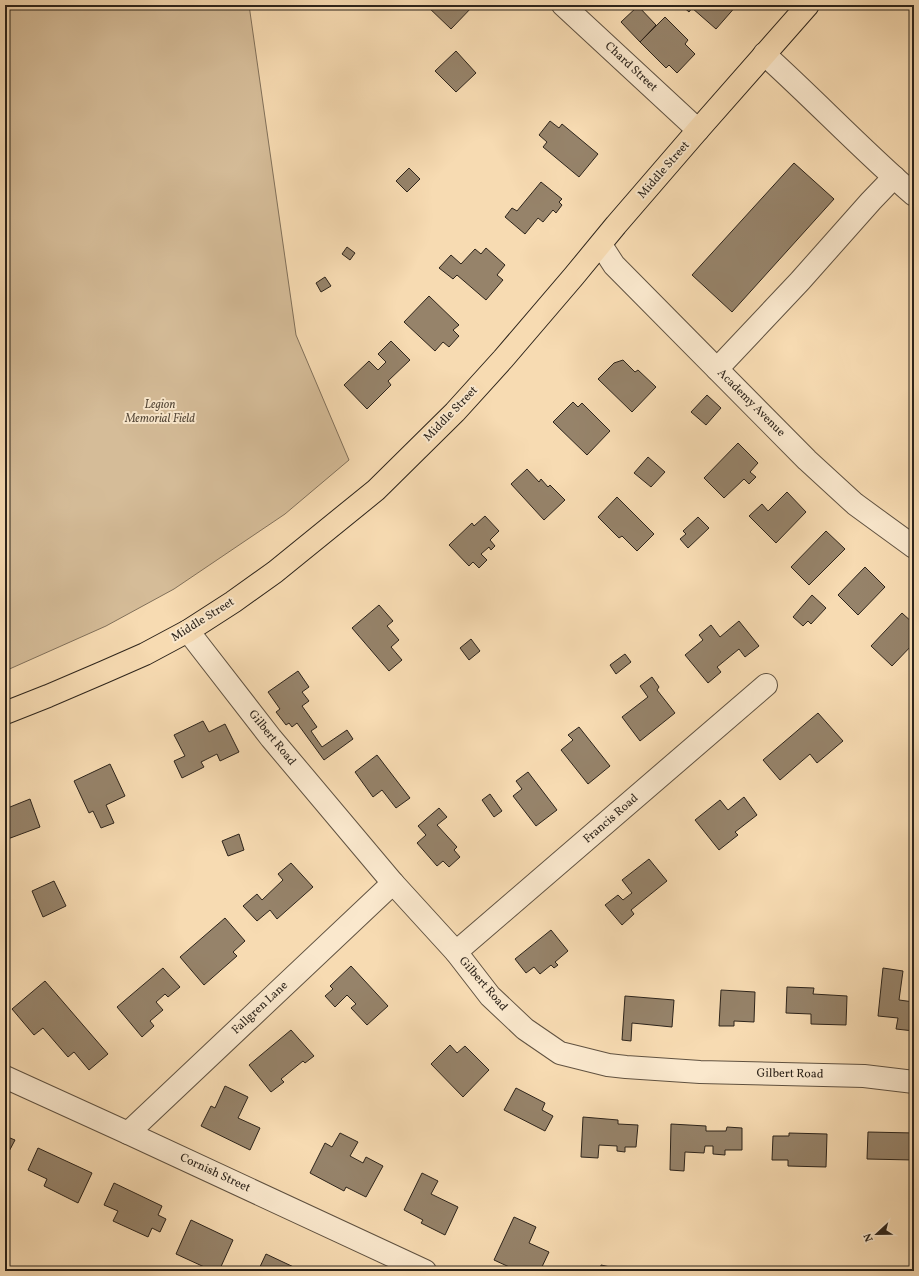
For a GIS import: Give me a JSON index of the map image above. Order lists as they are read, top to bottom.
{
  "streets": {
    "main road": ["Middle Street"],
    "street": [
      "Chard Street",
      "Academy Avenue",
      "Gilbert Road",
      "Francis Road",
      "Fallgren Lane",
      "Cornish Street"
    ]
  },
  "crossings": [
    ["Chard Street", "Middle Street"],
    ["Middle Street", "Academy Avenue"],
    ["Middle Street", "Gilbert Road"],
    ["Gilbert Road", "Francis Road"],
    ["Gilbert Road", "Fallgren Lane"],
    ["Fallgren Lane", "Cornish Street"]
  ],
  "parks": ["Legion Memorial Field"],
  "north": "left"
}
